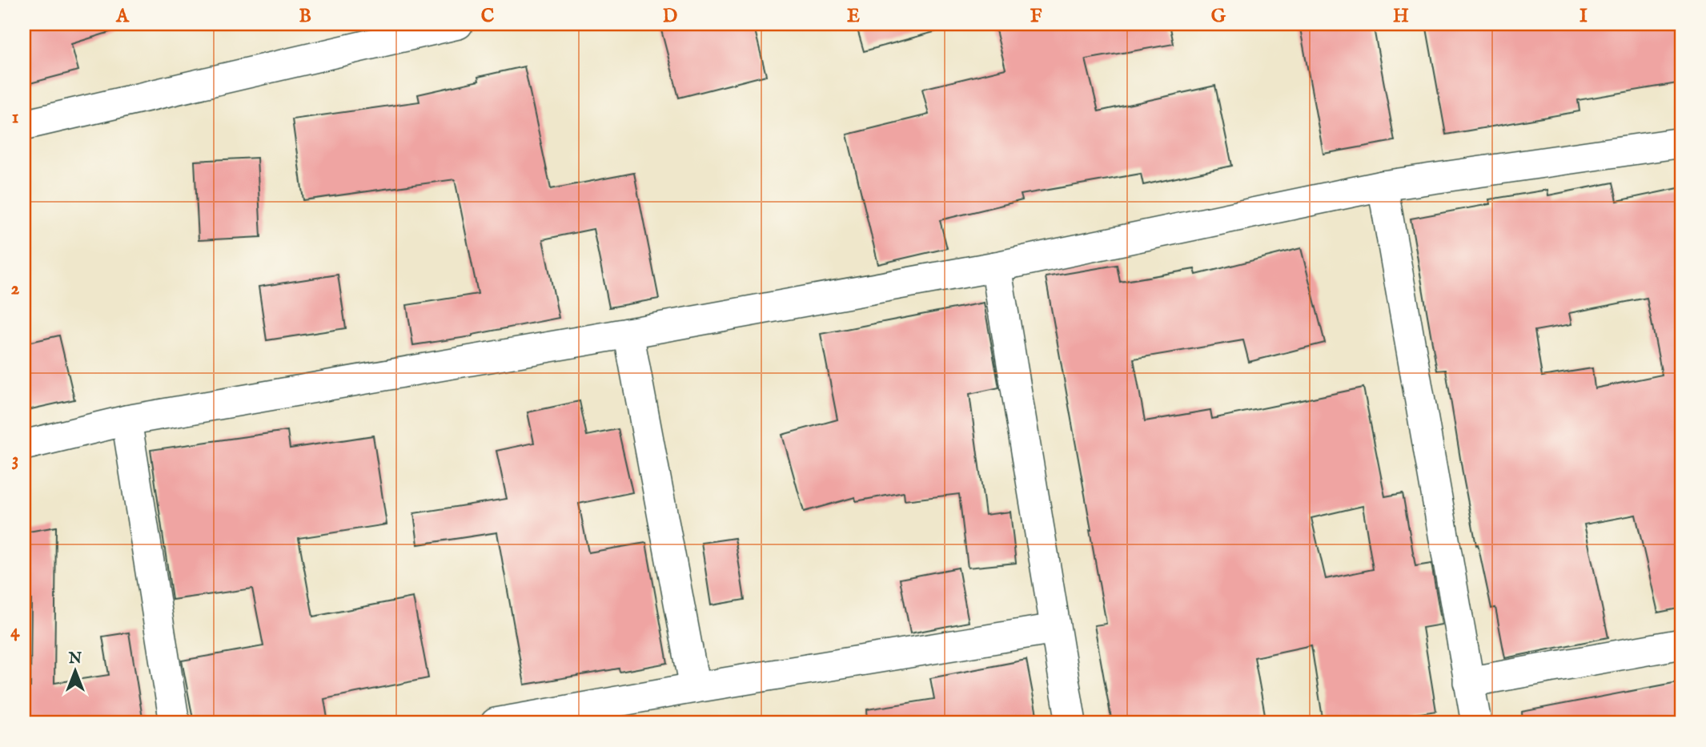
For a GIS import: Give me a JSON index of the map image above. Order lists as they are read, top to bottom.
{
  "north": "top",
  "grid": {
    "columns": [
      "A",
      "B",
      "C",
      "D",
      "E",
      "F",
      "G",
      "H",
      "I"
    ],
    "rows": [
      "1",
      "2",
      "3",
      "4"
    ]
  }
}
